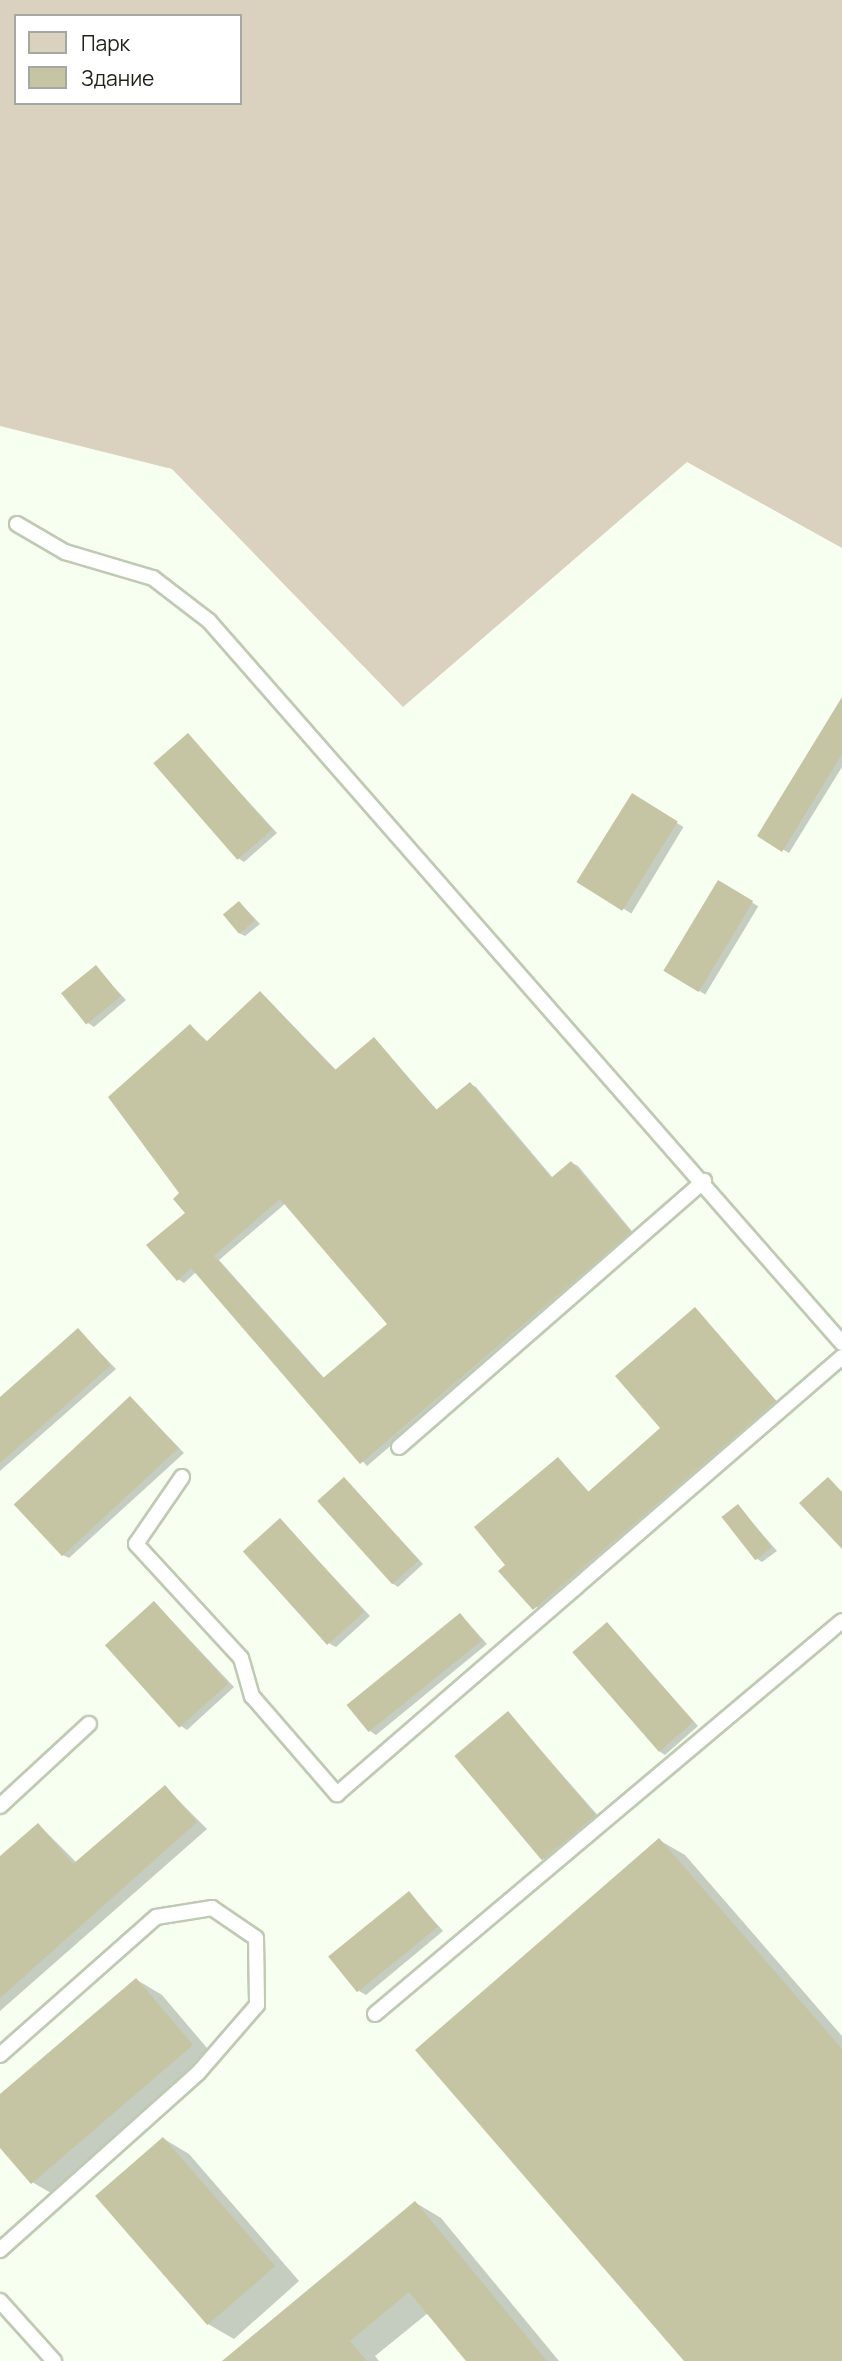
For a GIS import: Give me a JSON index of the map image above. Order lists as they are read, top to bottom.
{
  "legend": ["Парк", "Здание"]
}
